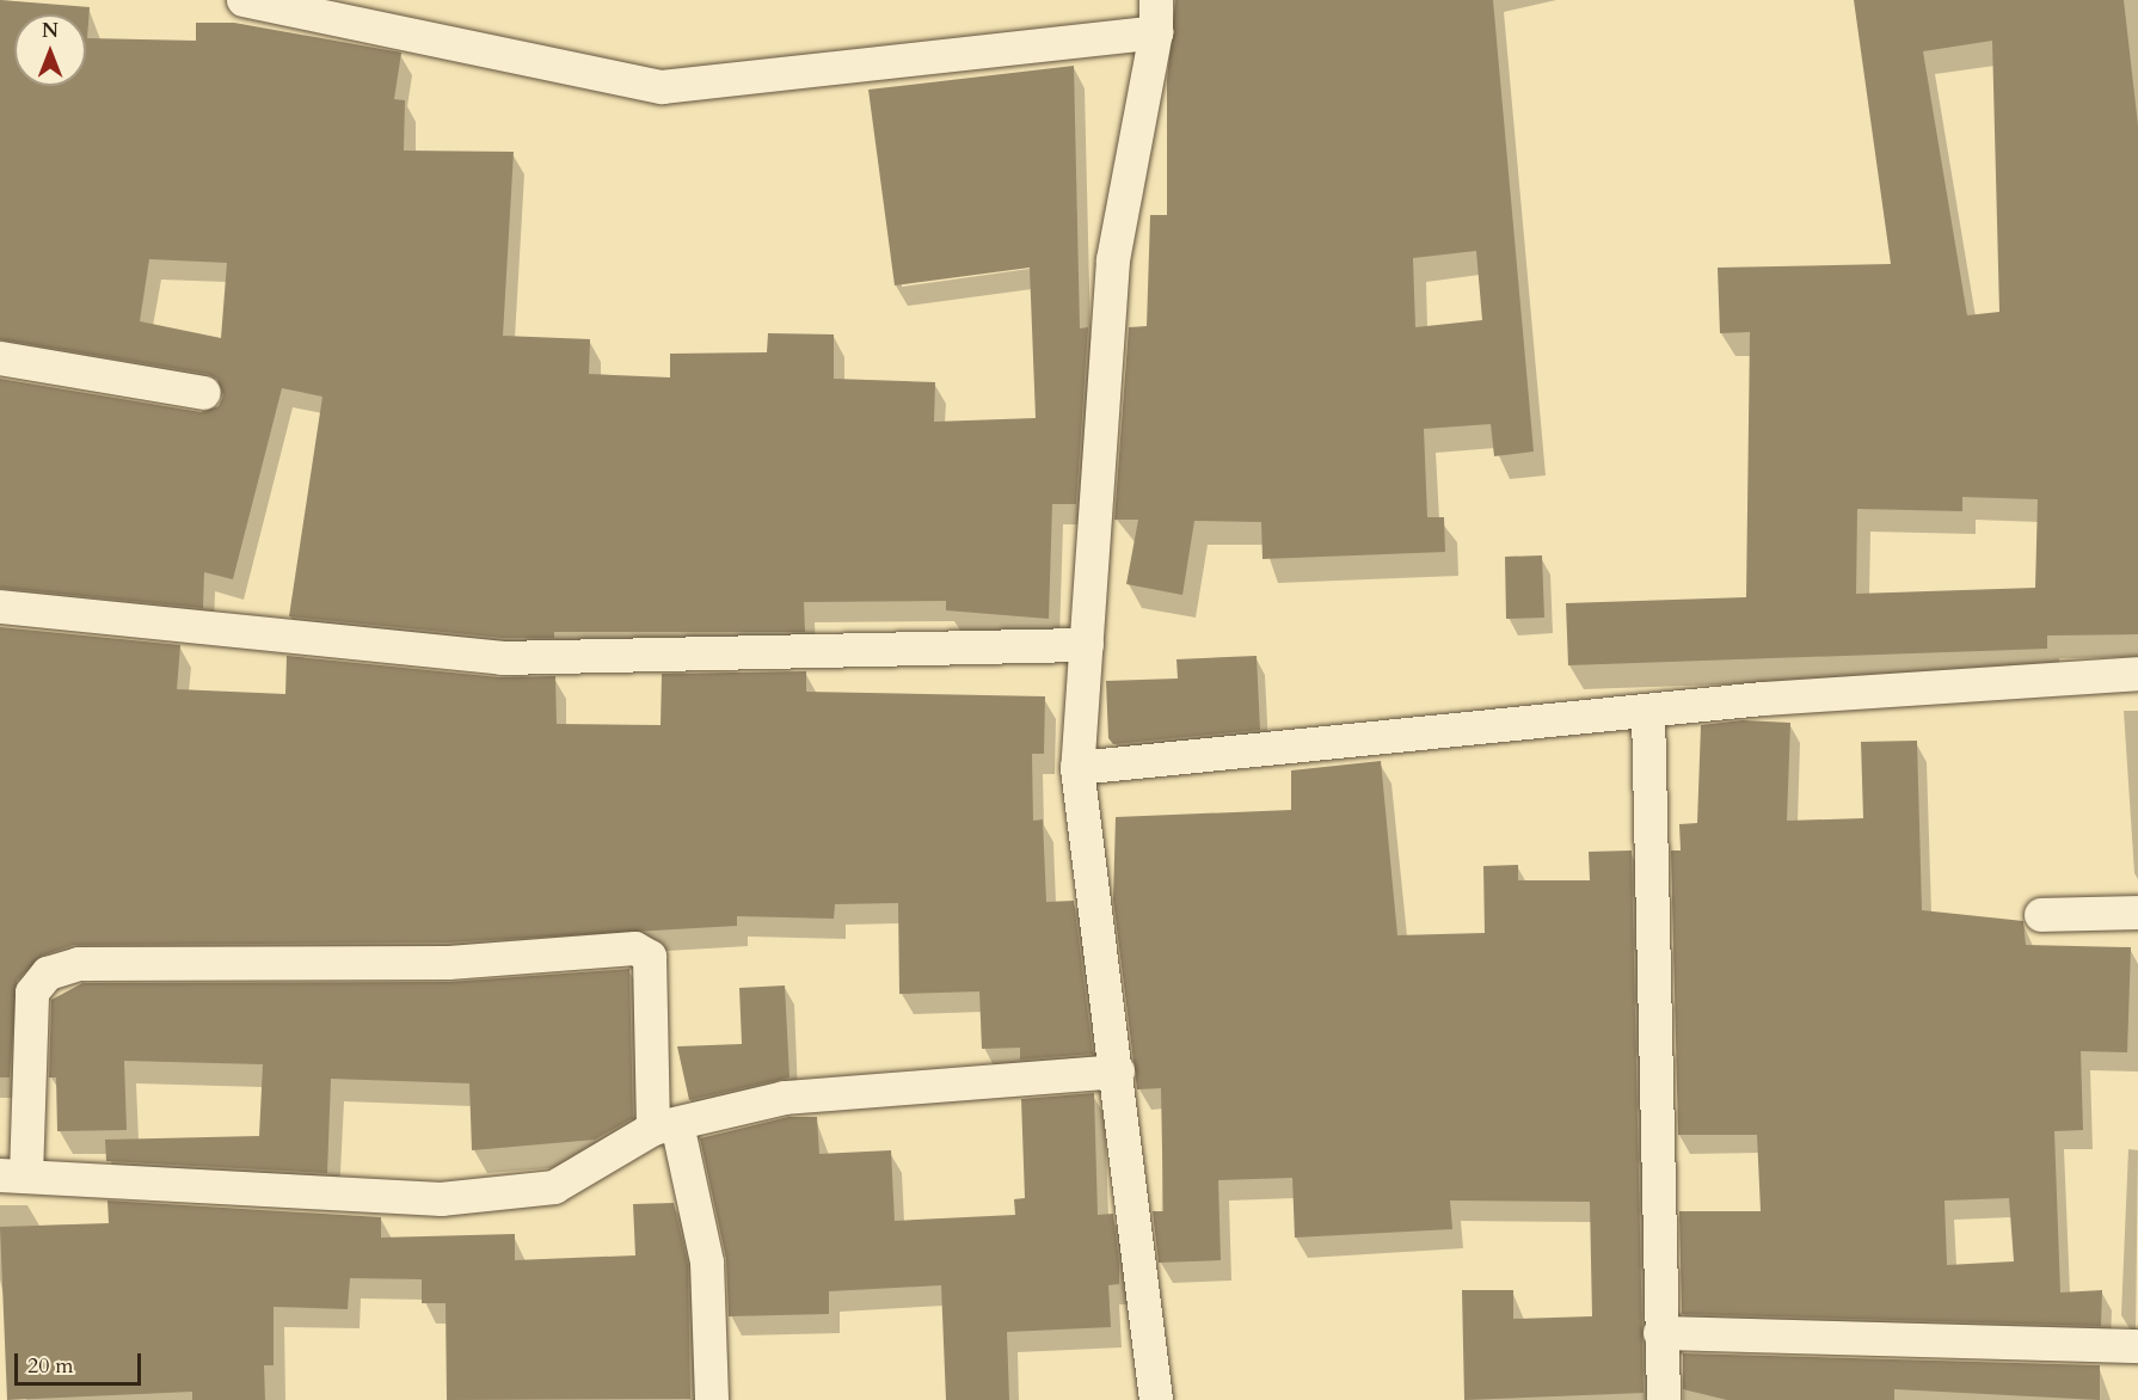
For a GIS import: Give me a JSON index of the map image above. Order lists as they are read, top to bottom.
{
  "scale_bar": "20 m",
  "north": "top"
}
